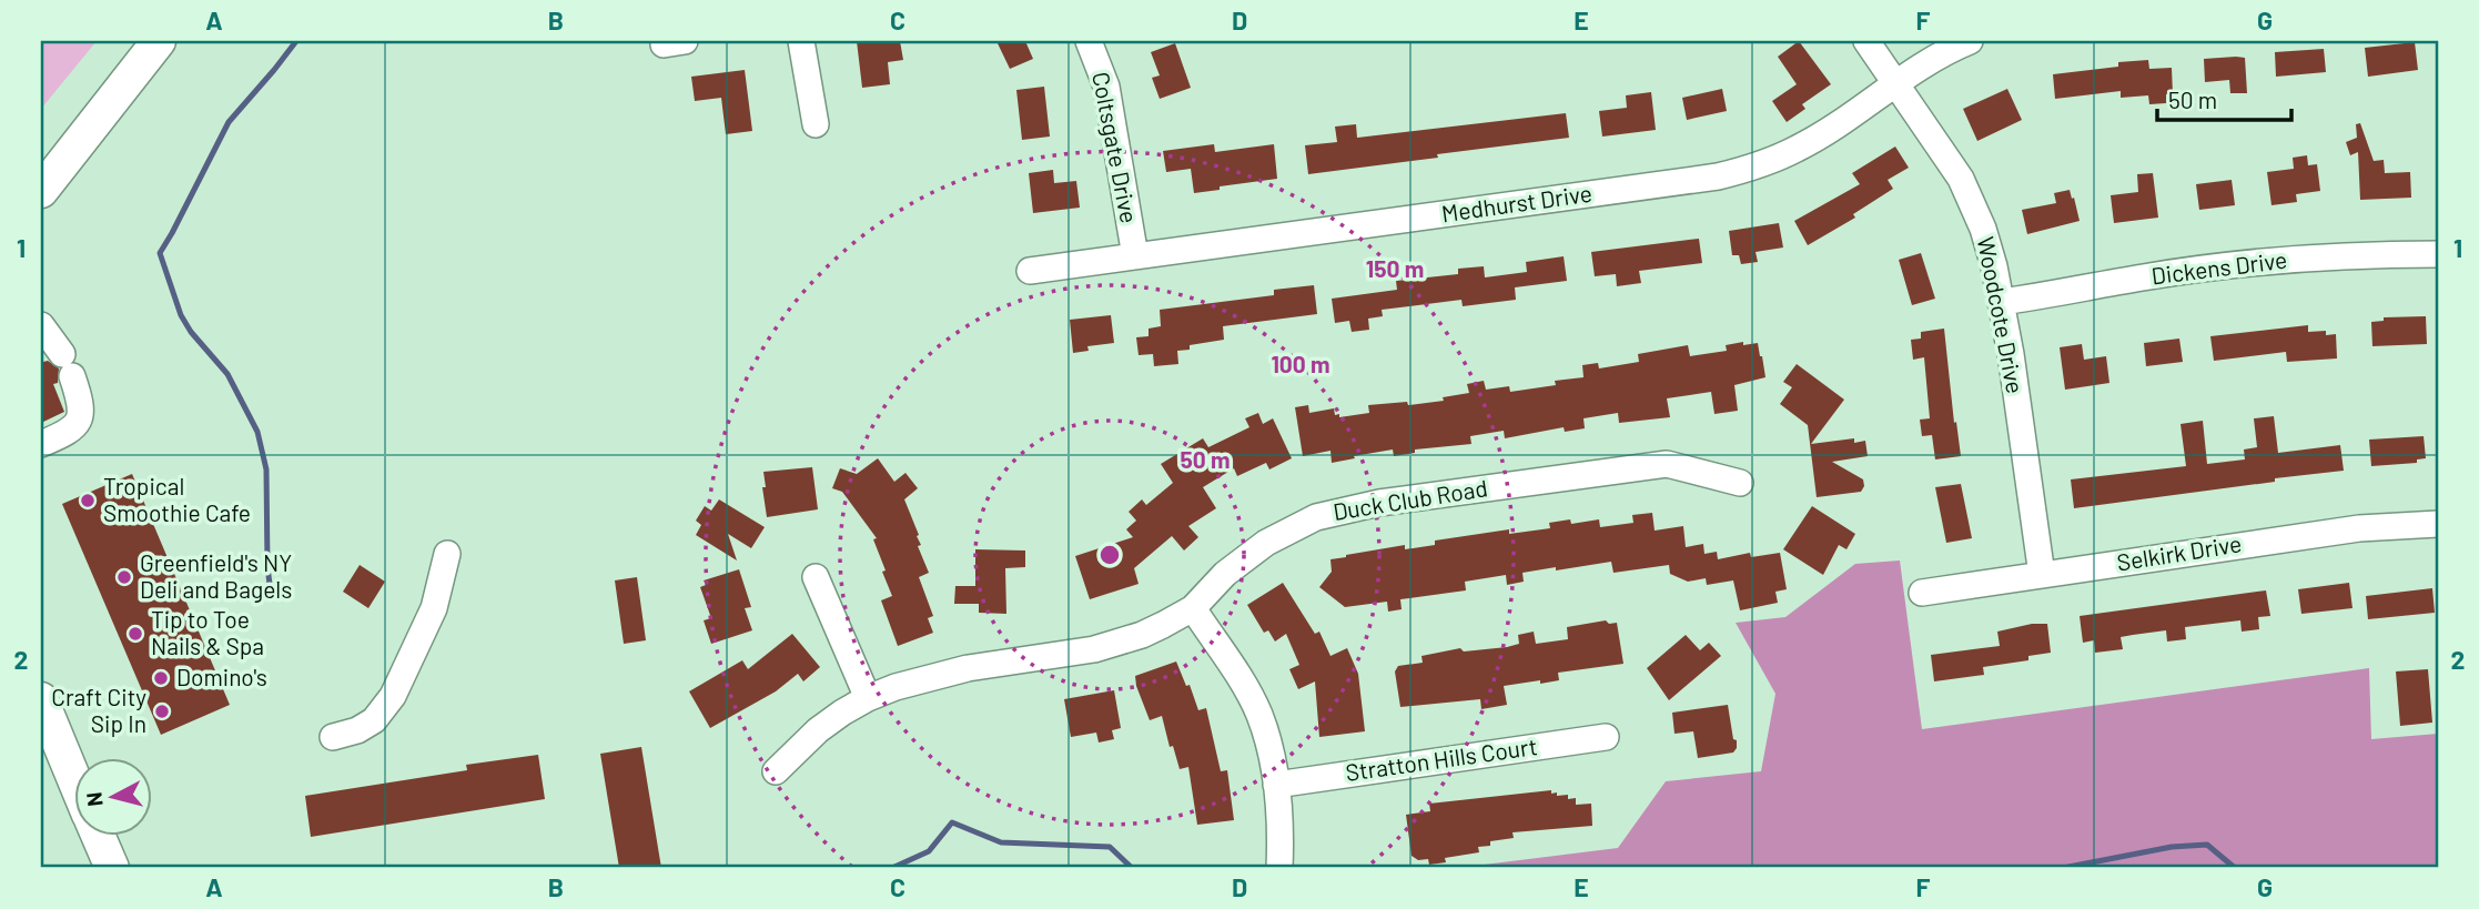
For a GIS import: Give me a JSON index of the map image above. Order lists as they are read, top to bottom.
{
  "streets": {
    "street": [
      "Coltsgate Drive",
      "Medhurst Drive",
      "Dickens Drive",
      "Woodcote Drive",
      "Duck Club Road",
      "Selkirk Drive",
      "Stratton Hills Court"
    ]
  },
  "crossings": [
    ["Coltsgate Drive", "Medhurst Drive"],
    ["Medhurst Drive", "Woodcote Drive"],
    ["Dickens Drive", "Woodcote Drive"],
    ["Woodcote Drive", "Selkirk Drive"]
  ],
  "places": [
    "Tropical Smoothie Cafe",
    "Greenfield's NY Deli and Bagels",
    "Tip to Toe Nails & Spa",
    "Domino's",
    "Craft City Sip In"
  ],
  "scale_bar": "50 m",
  "north": "left",
  "grid": {
    "columns": [
      "A",
      "B",
      "C",
      "D",
      "E",
      "F",
      "G"
    ],
    "rows": ["1", "2"]
  },
  "rings": ["150 m", "100 m", "50 m"]
}
